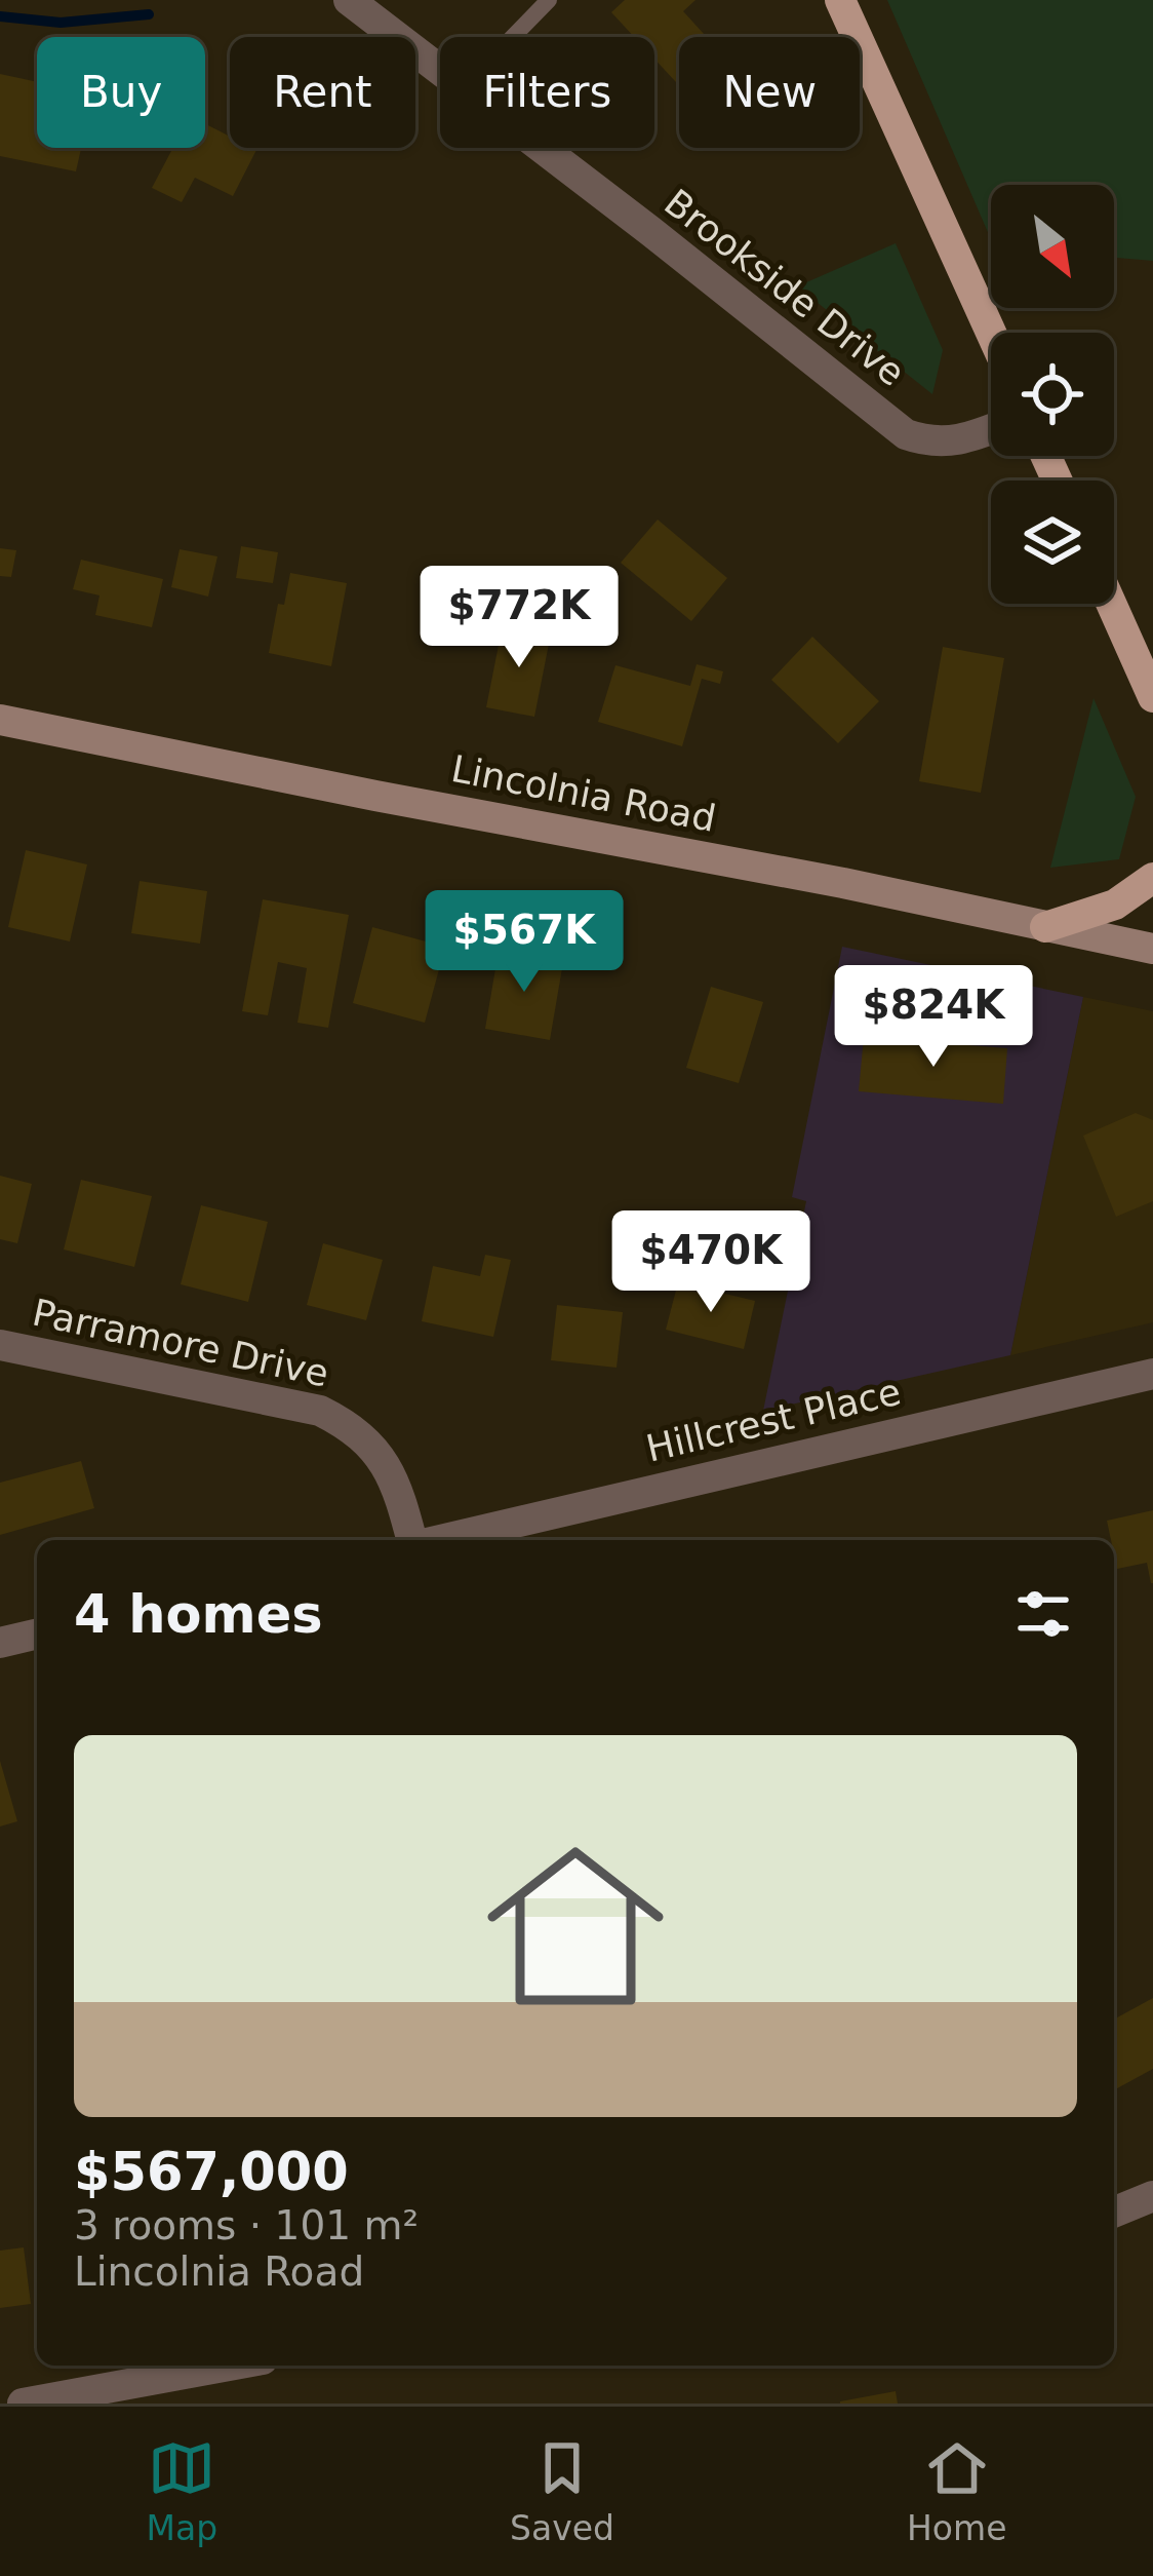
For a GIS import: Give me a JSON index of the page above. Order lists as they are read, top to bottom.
{
  "streets": {
    "main road": ["Lincolnia Road"],
    "street": ["Brookside Drive", "Parramore Drive", "Hillcrest Place"]
  },
  "north": "bottom right",
  "page": {
    "chip": [
      "Buy",
      "Rent",
      "Filters",
      "New"
    ],
    "price": [
      "$772K",
      "$567K",
      "$824K",
      "$470K"
    ],
    "heading": "4 homes",
    "list": [
      {
        "name": "$567,000",
        "note": "3 rooms · 101 m² · Lincolnia Road"
      }
    ],
    "tabs": ["Map", "Saved", "Home"]
  }
}
